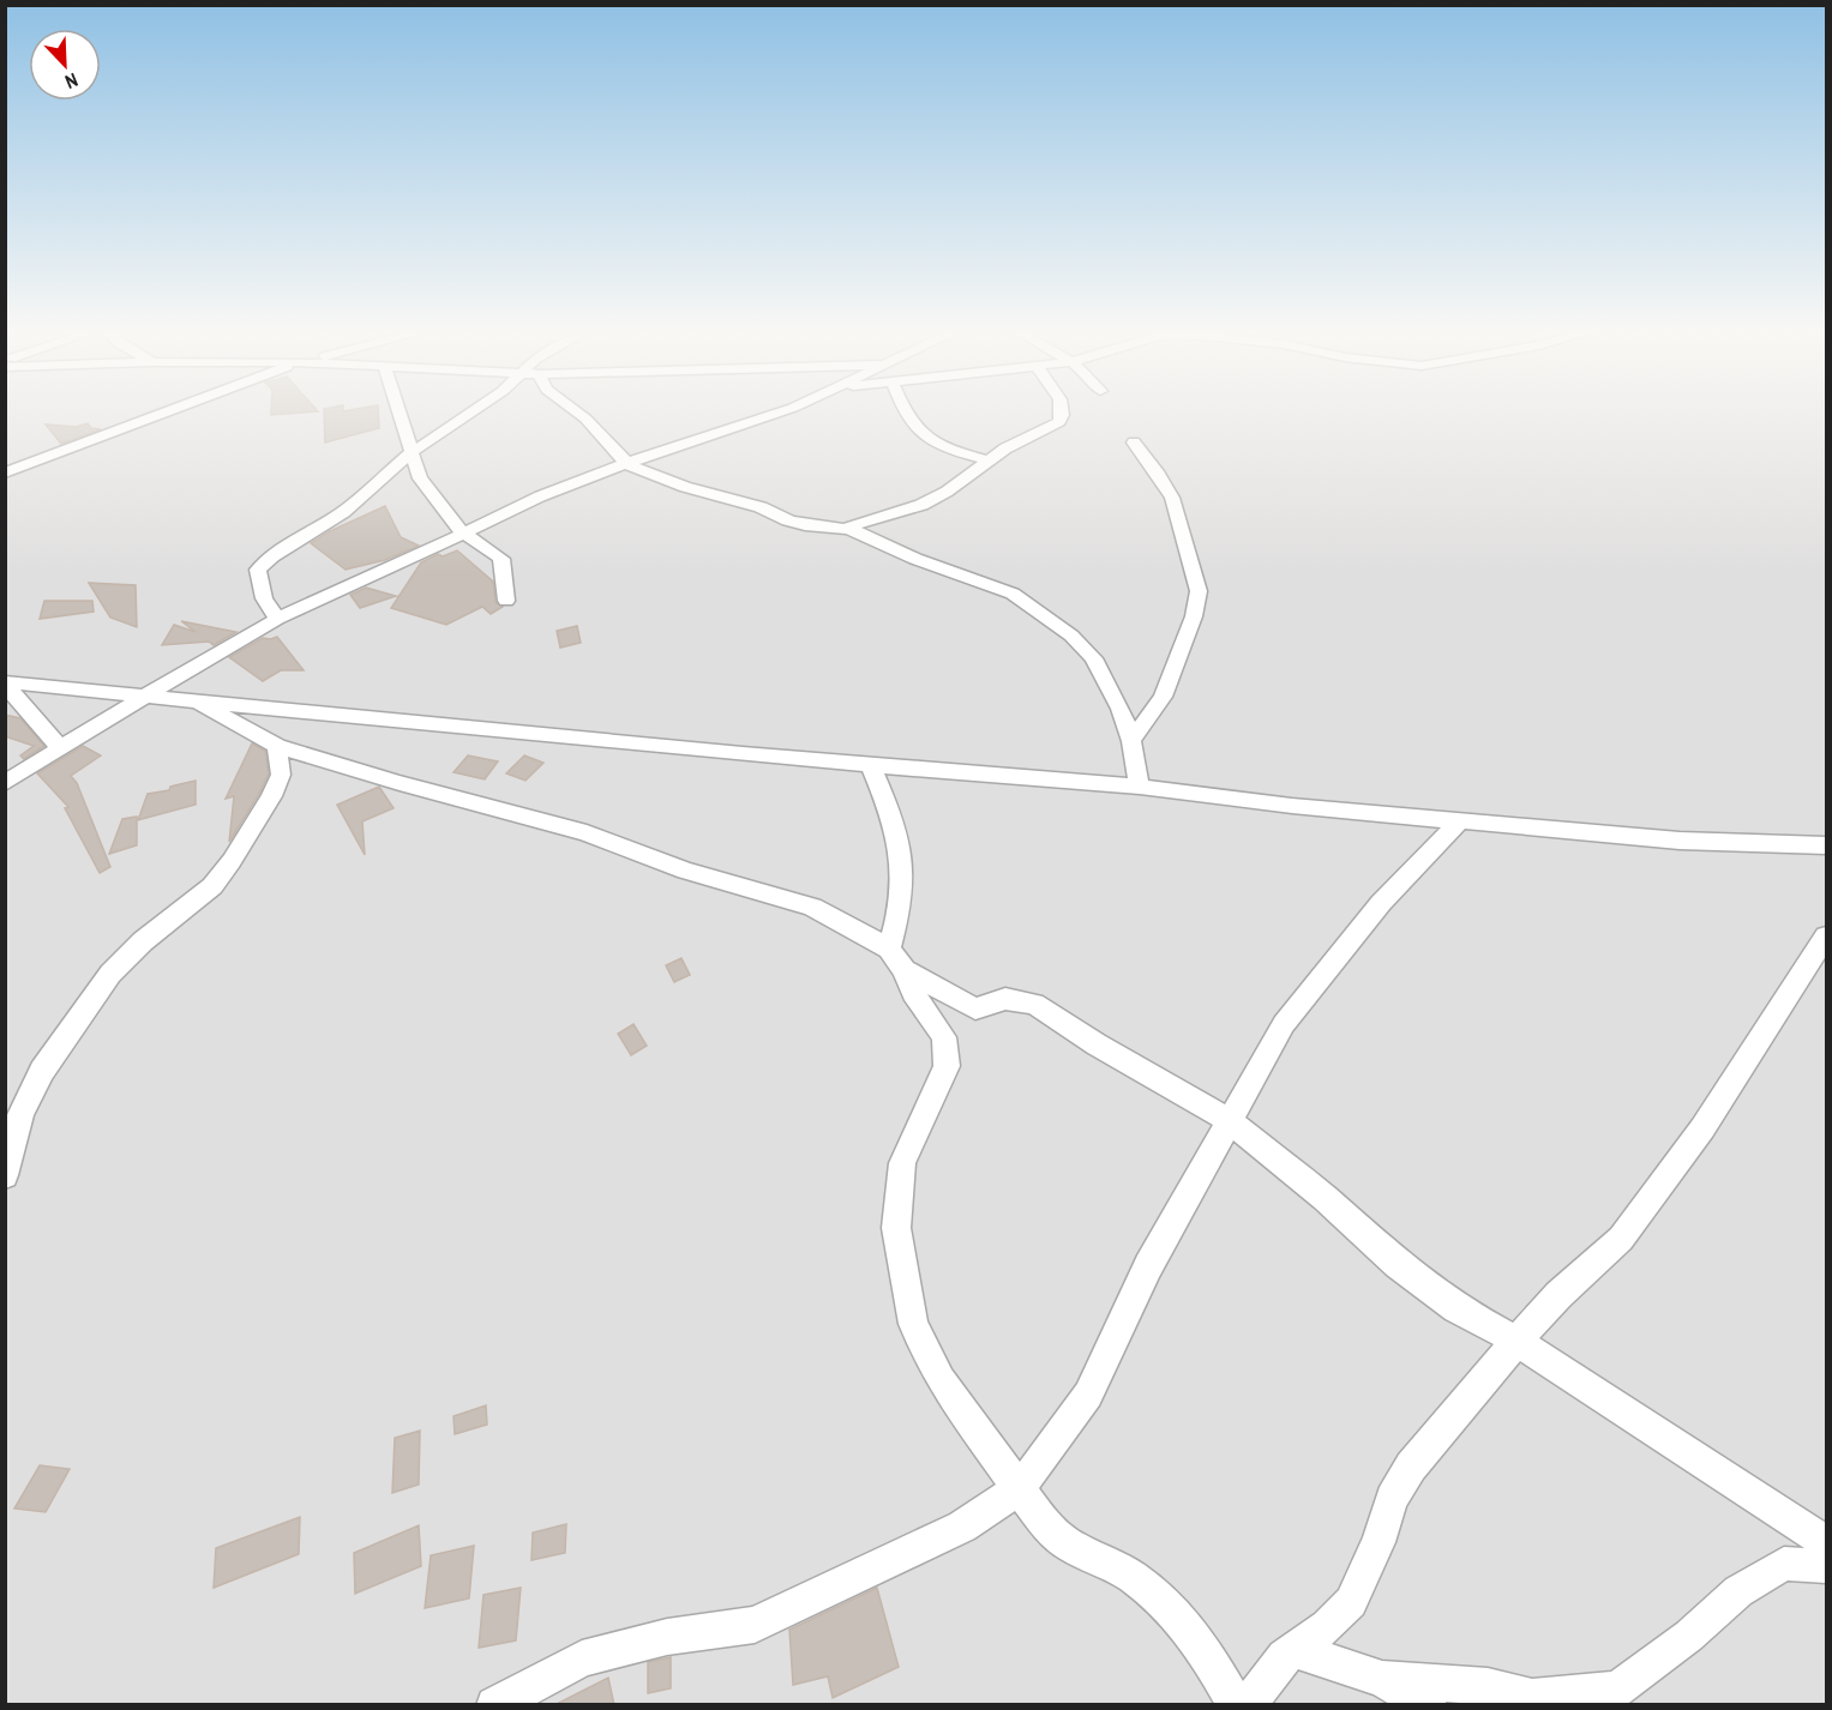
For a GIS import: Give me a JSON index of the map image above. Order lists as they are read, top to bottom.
{
  "north": "bottom right"
}
